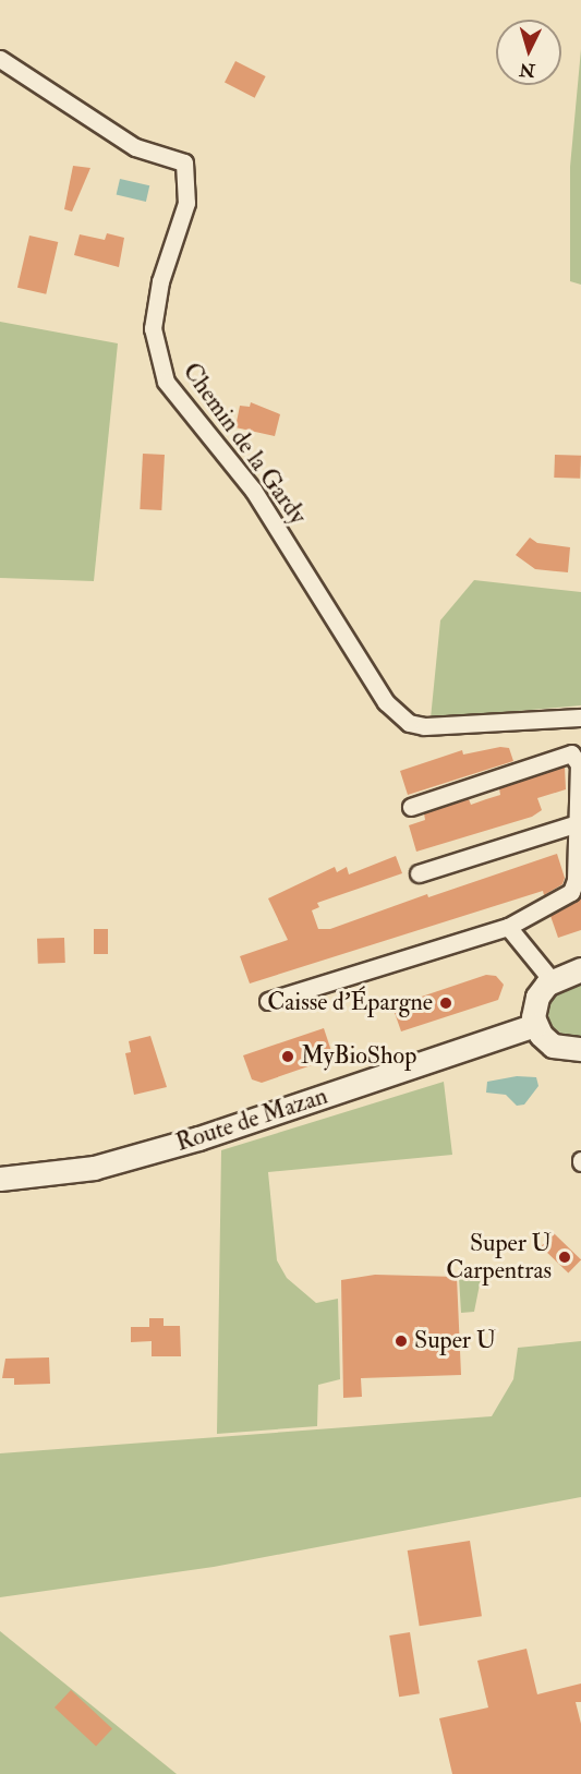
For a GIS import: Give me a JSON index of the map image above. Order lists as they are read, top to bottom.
{
  "streets": {
    "main road": ["Route de Mazan"],
    "street": ["Chemin de la Gardy"]
  },
  "places": [
    "Caisse d'Épargne",
    "MyBioShop",
    "Super U Carpentras",
    "Super U"
  ],
  "north": "bottom"
}
